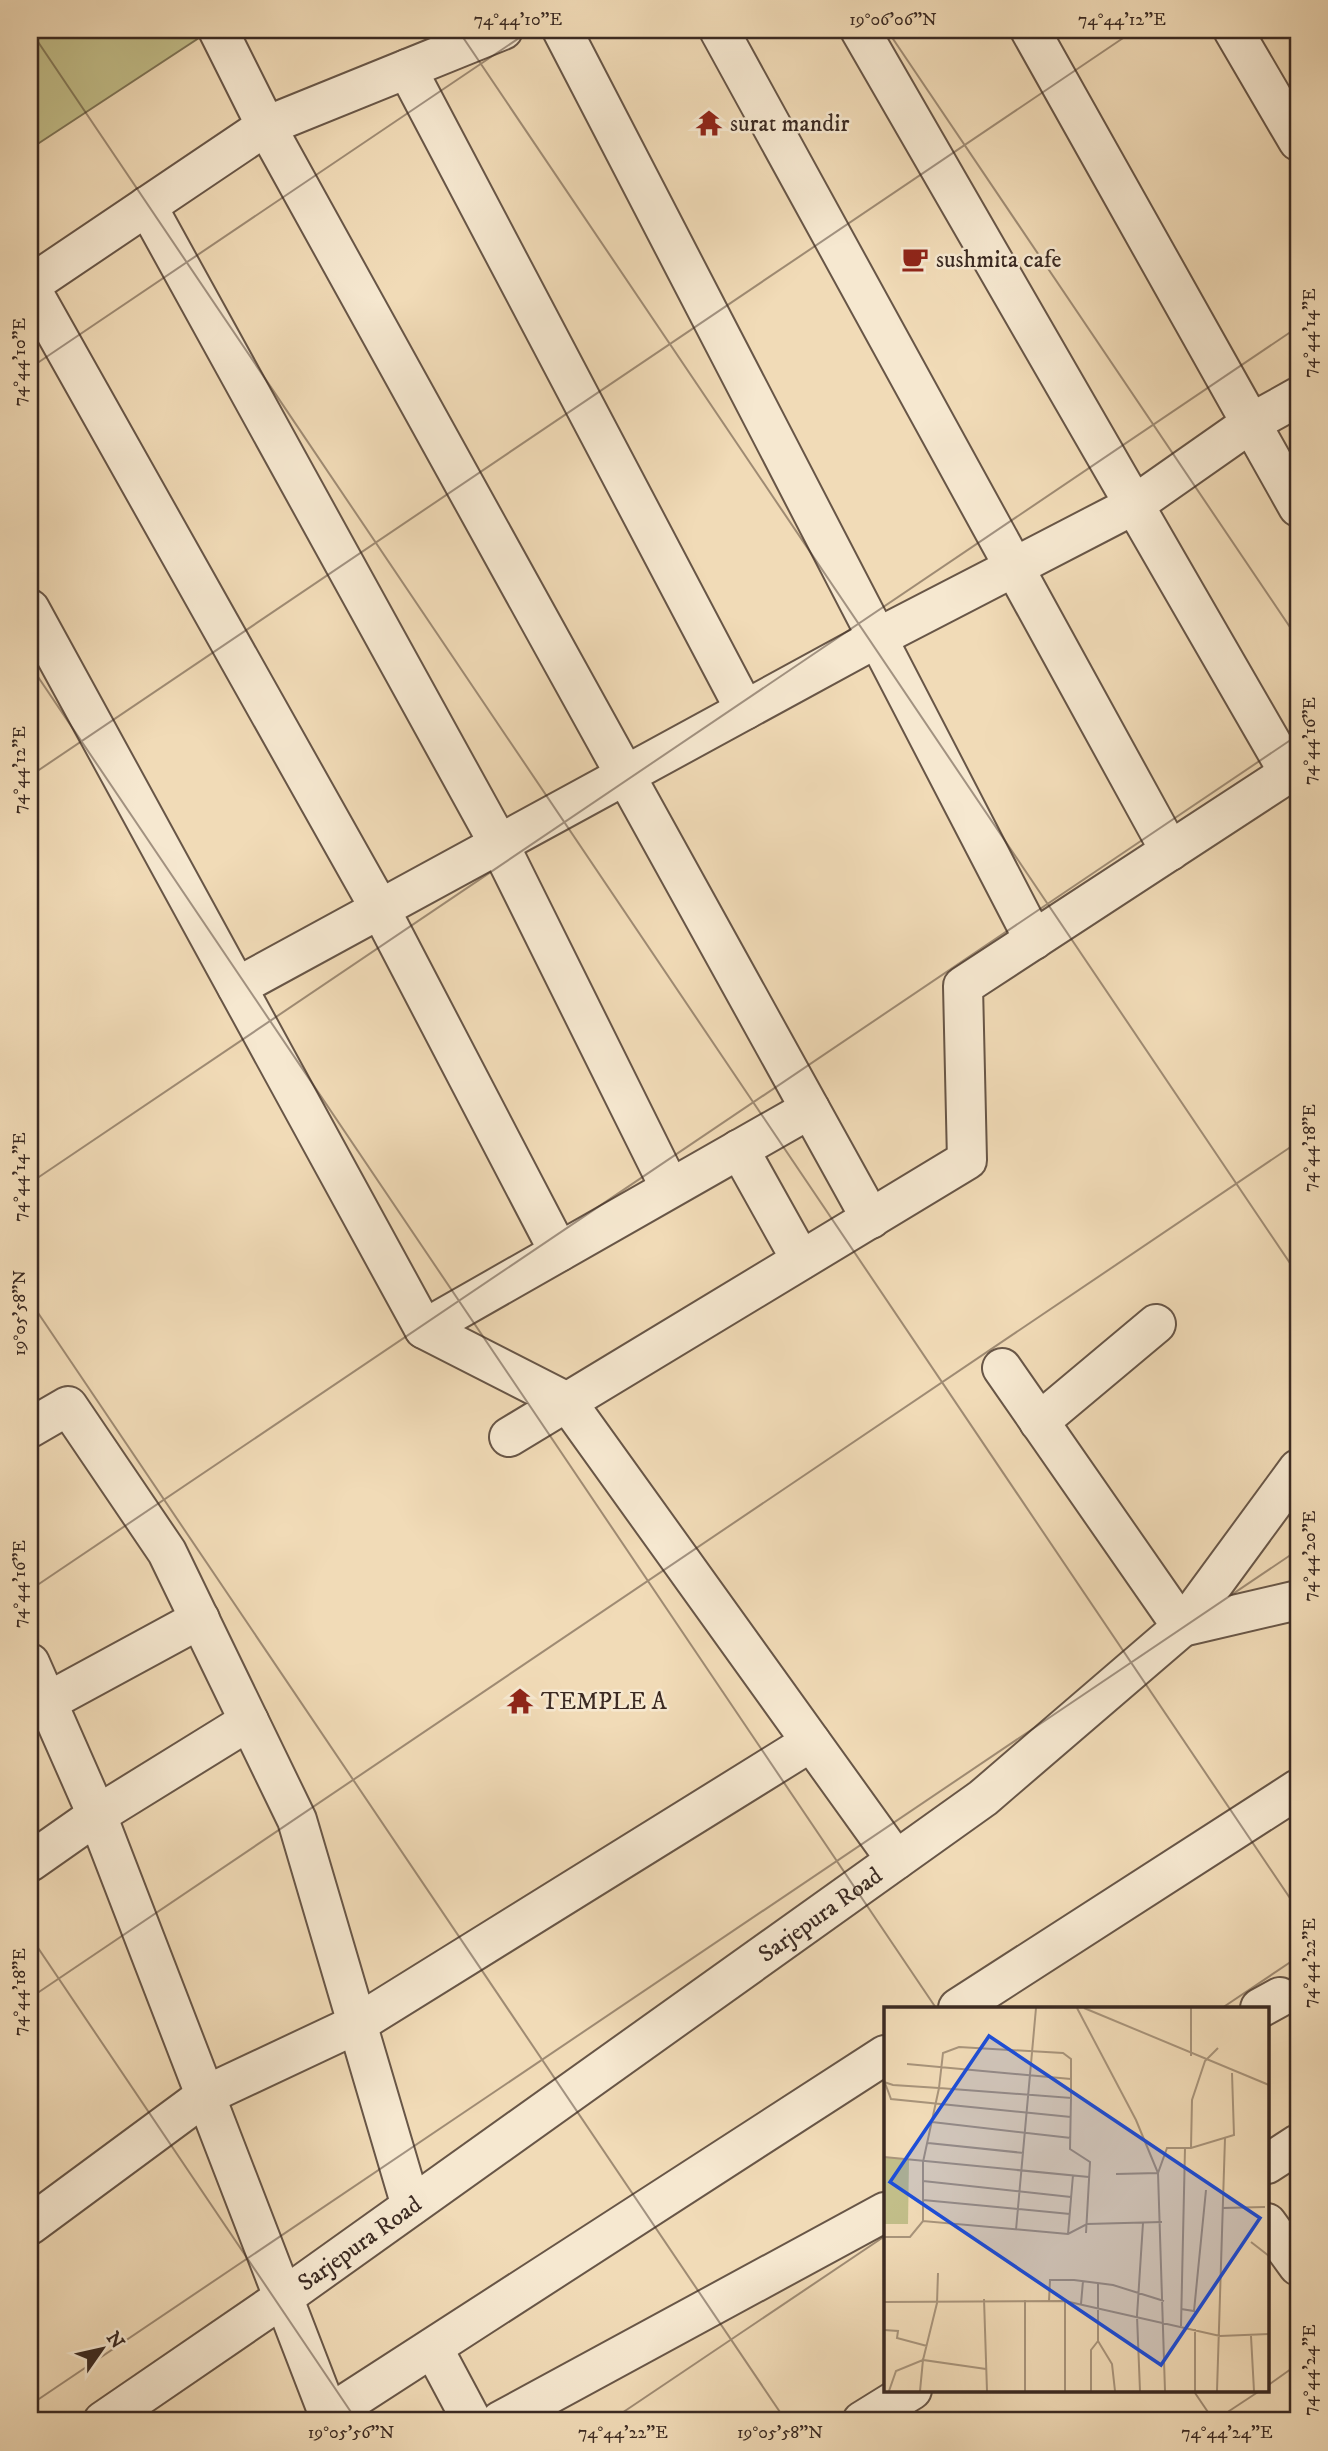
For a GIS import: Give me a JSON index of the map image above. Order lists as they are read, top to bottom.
{
  "streets": {
    "street": ["Sarjepura Road"]
  },
  "places": {
    "temple": ["surat mandir", "TEMPLE A"],
    "cafe": ["sushmita cafe"]
  },
  "north": "top right",
  "coordinates": [
    "74°44'10\"E",
    "19°06'06\"N",
    "74°44'12\"E",
    "74°44'14\"E",
    "74°44'16\"E",
    "74°44'18\"E",
    "19°05'58\"N",
    "74°44'20\"E",
    "74°44'22\"E",
    "74°44'24\"E",
    "19°05'56\"N"
  ]
}
